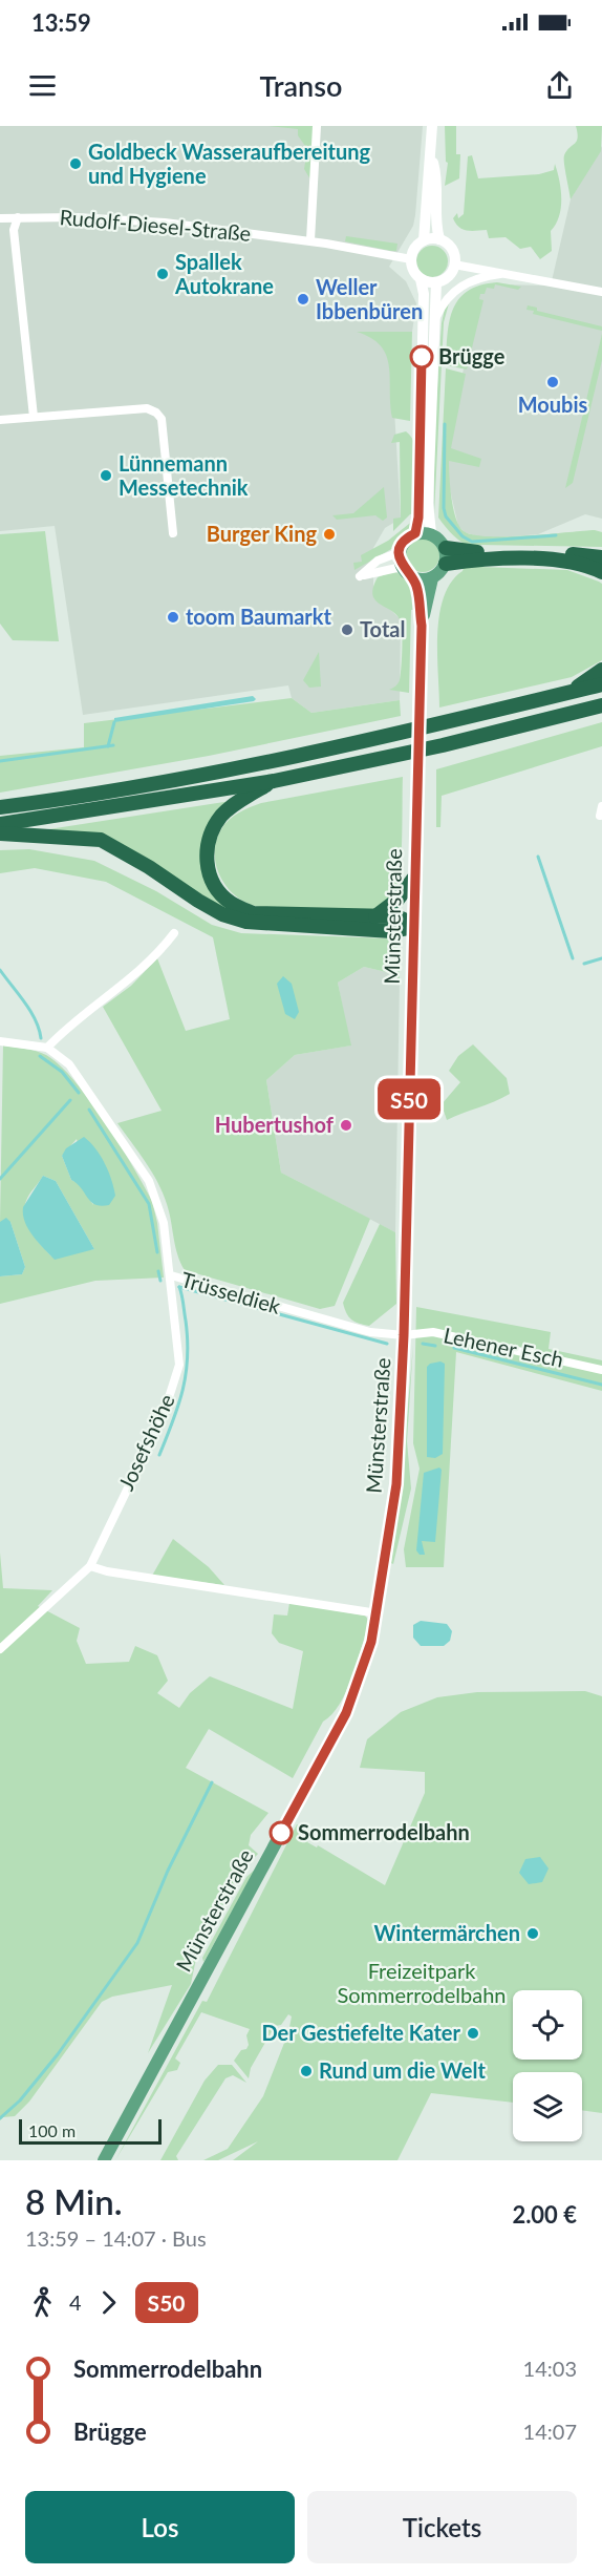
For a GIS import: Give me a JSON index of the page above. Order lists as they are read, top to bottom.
{
  "streets": {
    "main road": ["Münsterstraße"],
    "street": [
      "Rudolf-Diesel-Straße",
      "Trüsseldiek",
      "Lehener Esch",
      "Josefshöhe"
    ]
  },
  "crossings": [
    ["Münsterstraße", "Trüsseldiek"],
    ["Münsterstraße", "Lehener Esch"],
    ["Trüsseldiek", "Lehener Esch"],
    ["Trüsseldiek", "Josefshöhe"]
  ],
  "parks": ["Freizeitpark Sommerrodelbahn"],
  "places": [
    "Goldbeck Wasseraufbereitung und Hygiene",
    "Spallek Autokrane",
    "Weller Ibbenbüren",
    "Brügge",
    "Moubis",
    "Lünnemann Messetechnik",
    "Burger King",
    "toom Baumarkt",
    "Total",
    "Hubertushof",
    "Sommerrodelbahn",
    "Wintermärchen",
    "Der Gestiefelte Kater",
    "Rund um die Welt"
  ],
  "lines": ["bus line S50"],
  "scale_bar": "100 m",
  "page": {
    "status": "13:59",
    "header": "Transo",
    "on_map": "S50",
    "scale": "100 m",
    "heading": ["8 Min.", "13:59 – 14:07 · Bus", "2.00 €"],
    "legs": ["4", "S50"],
    "list": [
      {
        "name": "Sommerrodelbahn",
        "value": "14:03"
      },
      {
        "name": "Brügge",
        "value": "14:07"
      }
    ],
    "buttons": ["Los", "Tickets"]
  }
}
